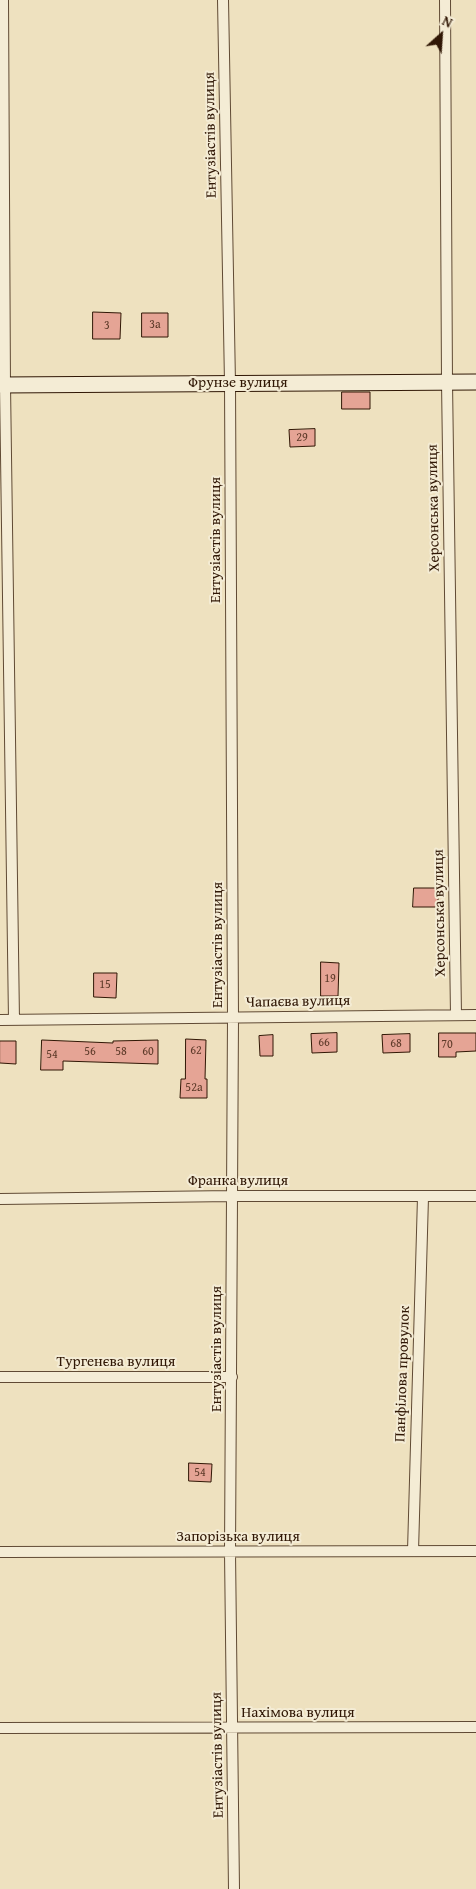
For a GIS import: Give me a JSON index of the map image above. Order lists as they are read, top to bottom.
{
  "streets": {
    "street": [
      "Ентузіастів вулиця",
      "Фрунзе вулиця",
      "Херсонська вулиця",
      "Чапаєва вулиця",
      "Франка вулиця",
      "Тургенєва вулиця",
      "Панфілова провулок",
      "Запорізька вулиця",
      "Нахімова вулиця"
    ]
  },
  "crossings": [
    ["Ентузіастів вулиця", "Фрунзе вулиця"],
    ["Ентузіастів вулиця", "Чапаєва вулиця"],
    ["Ентузіастів вулиця", "Франка вулиця"],
    ["Ентузіастів вулиця", "Тургенєва вулиця"],
    ["Ентузіастів вулиця", "Запорізька вулиця"],
    ["Ентузіастів вулиця", "Нахімова вулиця"],
    ["Фрунзе вулиця", "Херсонська вулиця"],
    ["Херсонська вулиця", "Чапаєва вулиця"],
    ["Франка вулиця", "Панфілова провулок"],
    ["Панфілова провулок", "Запорізька вулиця"]
  ],
  "house_numbers": [
    "3а",
    "3",
    "29",
    "19",
    "15",
    "66",
    "68",
    "70",
    "62",
    "56",
    "58",
    "60",
    "54",
    "52а",
    "54"
  ],
  "north": "top right"
}
